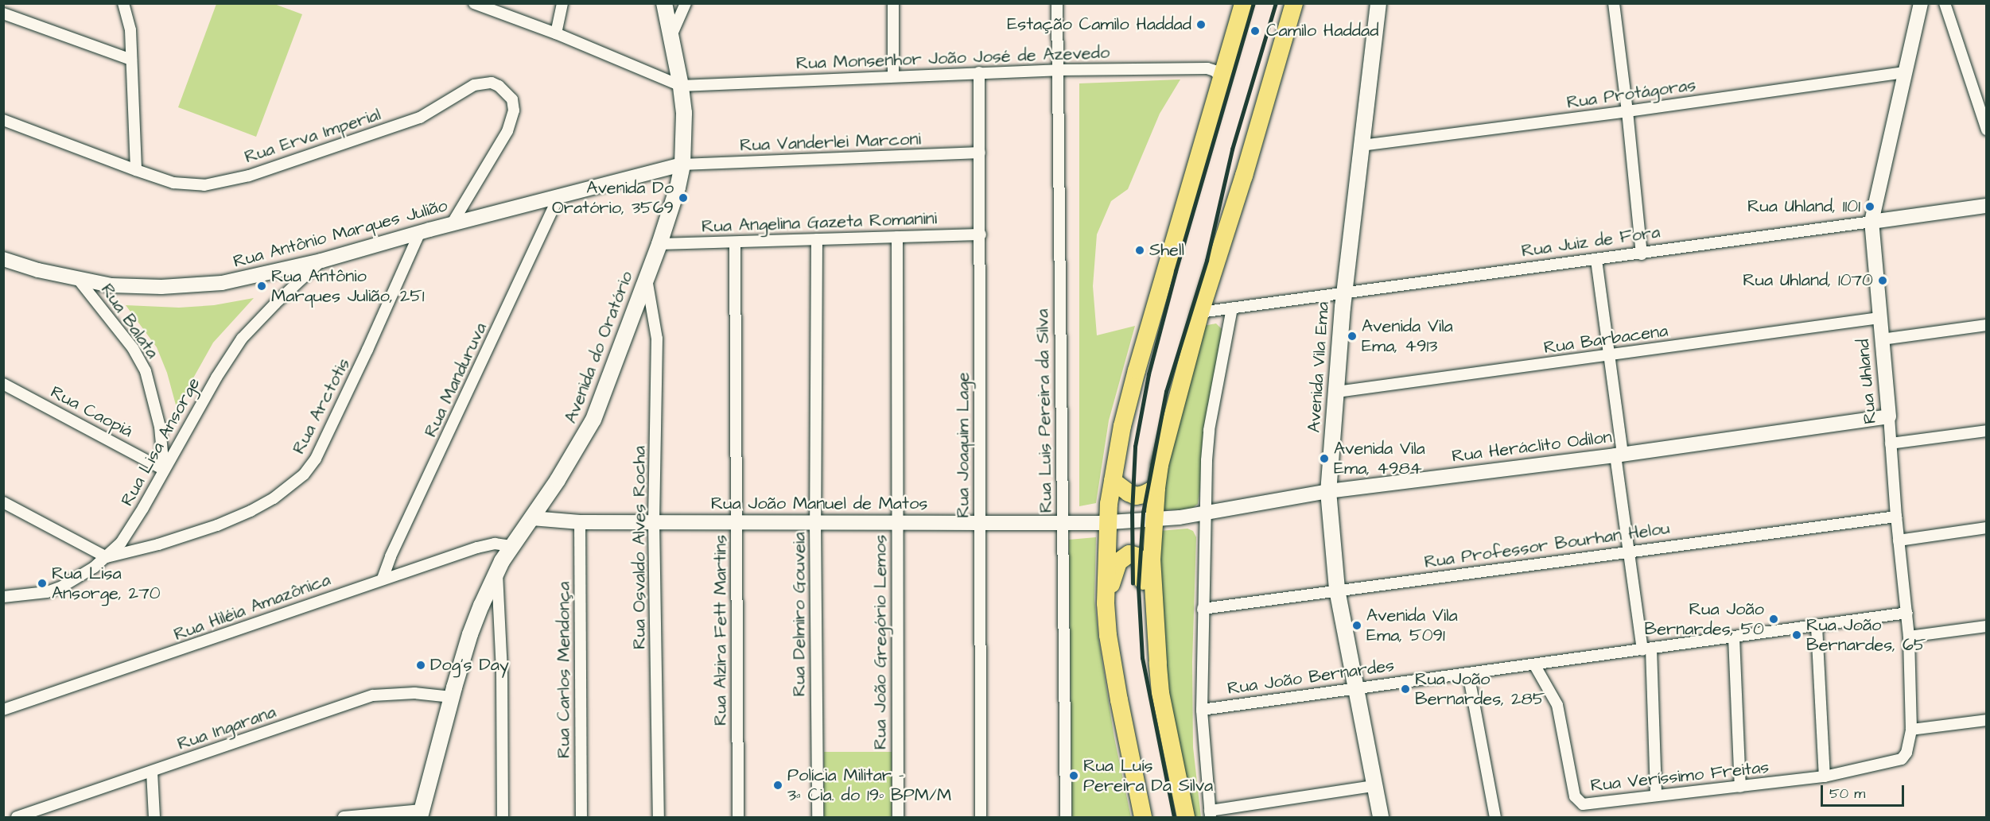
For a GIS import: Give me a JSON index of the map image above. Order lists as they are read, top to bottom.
{
  "streets": {
    "main road": ["Avenida do Oratório", "Avenida Vila Ema"],
    "street": [
      "Rua Monsenhor João José de Azevedo",
      "Rua Protágoras",
      "Rua Erva Imperial",
      "Rua Vanderlei Marconi",
      "Rua Angelina Gazeta Romanini",
      "Rua Antônio Marques Julião",
      "Rua Juiz de Fora",
      "Rua Balata",
      "Rua Barbacena",
      "Rua Manduruva",
      "Rua Uhland",
      "Rua Arctotis",
      "Rua Luis Pereira da Silva",
      "Rua Caopiá",
      "Rua Lisa Ansorge",
      "Rua Joaquim Lage",
      "Rua Heráclito Odilon",
      "Rua João Manuel de Matos",
      "Rua Professor Bourhan Helou",
      "Rua Osvaldo Alves Rocha",
      "Rua Hiléia Amazônica",
      "Rua Delmiro Gouveia",
      "Rua Alzira Fett Martins",
      "Rua João Gregório Lemos",
      "Rua Carlos Mendonça",
      "Rua João Bernardes",
      "Rua Ingarana",
      "Rua Veríssimo Freitas"
    ]
  },
  "crossings": [
    ["Rua Monsenhor João José de Azevedo", "Avenida do Oratório"],
    ["Rua Monsenhor João José de Azevedo", "Rua Luis Pereira da Silva"],
    ["Rua Monsenhor João José de Azevedo", "Rua Joaquim Lage"],
    ["Rua Protágoras", "Avenida Vila Ema"],
    ["Rua Protágoras", "Rua Uhland"],
    ["Rua Erva Imperial", "Rua Antônio Marques Julião"],
    ["Rua Vanderlei Marconi", "Rua Antônio Marques Julião"],
    ["Rua Vanderlei Marconi", "Avenida do Oratório"],
    ["Rua Vanderlei Marconi", "Rua Joaquim Lage"],
    ["Rua Angelina Gazeta Romanini", "Avenida do Oratório"],
    ["Rua Angelina Gazeta Romanini", "Rua Joaquim Lage"],
    ["Rua Angelina Gazeta Romanini", "Rua Delmiro Gouveia"],
    ["Rua Angelina Gazeta Romanini", "Rua Alzira Fett Martins"],
    ["Rua Angelina Gazeta Romanini", "Rua João Gregório Lemos"],
    ["Rua Antônio Marques Julião", "Rua Balata"],
    ["Rua Antônio Marques Julião", "Avenida do Oratório"],
    ["Rua Antônio Marques Julião", "Rua Manduruva"],
    ["Rua Antônio Marques Julião", "Rua Arctotis"],
    ["Rua Antônio Marques Julião", "Rua Lisa Ansorge"],
    ["Rua Juiz de Fora", "Avenida Vila Ema"],
    ["Rua Juiz de Fora", "Rua Uhland"],
    ["Rua Balata", "Rua Caopiá"],
    ["Rua Balata", "Rua Lisa Ansorge"],
    ["Rua Barbacena", "Avenida Vila Ema"],
    ["Rua Barbacena", "Rua Uhland"],
    ["Avenida do Oratório", "Rua João Manuel de Matos"],
    ["Avenida do Oratório", "Rua Osvaldo Alves Rocha"],
    ["Avenida do Oratório", "Rua Hiléia Amazônica"],
    ["Avenida do Oratório", "Rua Ingarana"],
    ["Avenida Vila Ema", "Rua Heráclito Odilon"],
    ["Avenida Vila Ema", "Rua Professor Bourhan Helou"],
    ["Avenida Vila Ema", "Rua João Bernardes"],
    ["Rua Manduruva", "Rua Hiléia Amazônica"],
    ["Rua Uhland", "Rua Heráclito Odilon"],
    ["Rua Uhland", "Rua Professor Bourhan Helou"],
    ["Rua Uhland", "Rua João Bernardes"],
    ["Rua Uhland", "Rua Veríssimo Freitas"],
    ["Rua Arctotis", "Rua Lisa Ansorge"],
    ["Rua Luis Pereira da Silva", "Rua João Manuel de Matos"],
    ["Rua Caopiá", "Rua Lisa Ansorge"],
    ["Rua Joaquim Lage", "Rua João Manuel de Matos"],
    ["Rua Heráclito Odilon", "Rua João Manuel de Matos"],
    ["Rua João Manuel de Matos", "Rua Osvaldo Alves Rocha"],
    ["Rua João Manuel de Matos", "Rua Delmiro Gouveia"],
    ["Rua João Manuel de Matos", "Rua Alzira Fett Martins"],
    ["Rua João Manuel de Matos", "Rua João Gregório Lemos"],
    ["Rua João Manuel de Matos", "Rua Carlos Mendonça"],
    ["Rua João Bernardes", "Rua Veríssimo Freitas"]
  ],
  "places": [
    "Estação Camilo Haddad",
    "Camilo Haddad",
    "Avenida Do Oratório, 3569",
    "Rua Uhland, 1101",
    "Shell",
    "Rua Uhland, 1070",
    "Rua Antônio Marques Julião, 251",
    "Avenida Vila Ema, 4913",
    "Avenida Vila Ema, 4984",
    "Rua Lisa Ansorge, 270",
    "Rua João Bernardes, 50",
    "Avenida Vila Ema, 5091",
    "Rua João Bernardes, 65",
    "Dog's Day",
    "Rua João Bernardes, 285",
    "Rua Luís Pereira Da Silva",
    "Polícia Militar - 3ª Cia. do 19º BPM/M"
  ],
  "scale_bar": "50 m"
}
